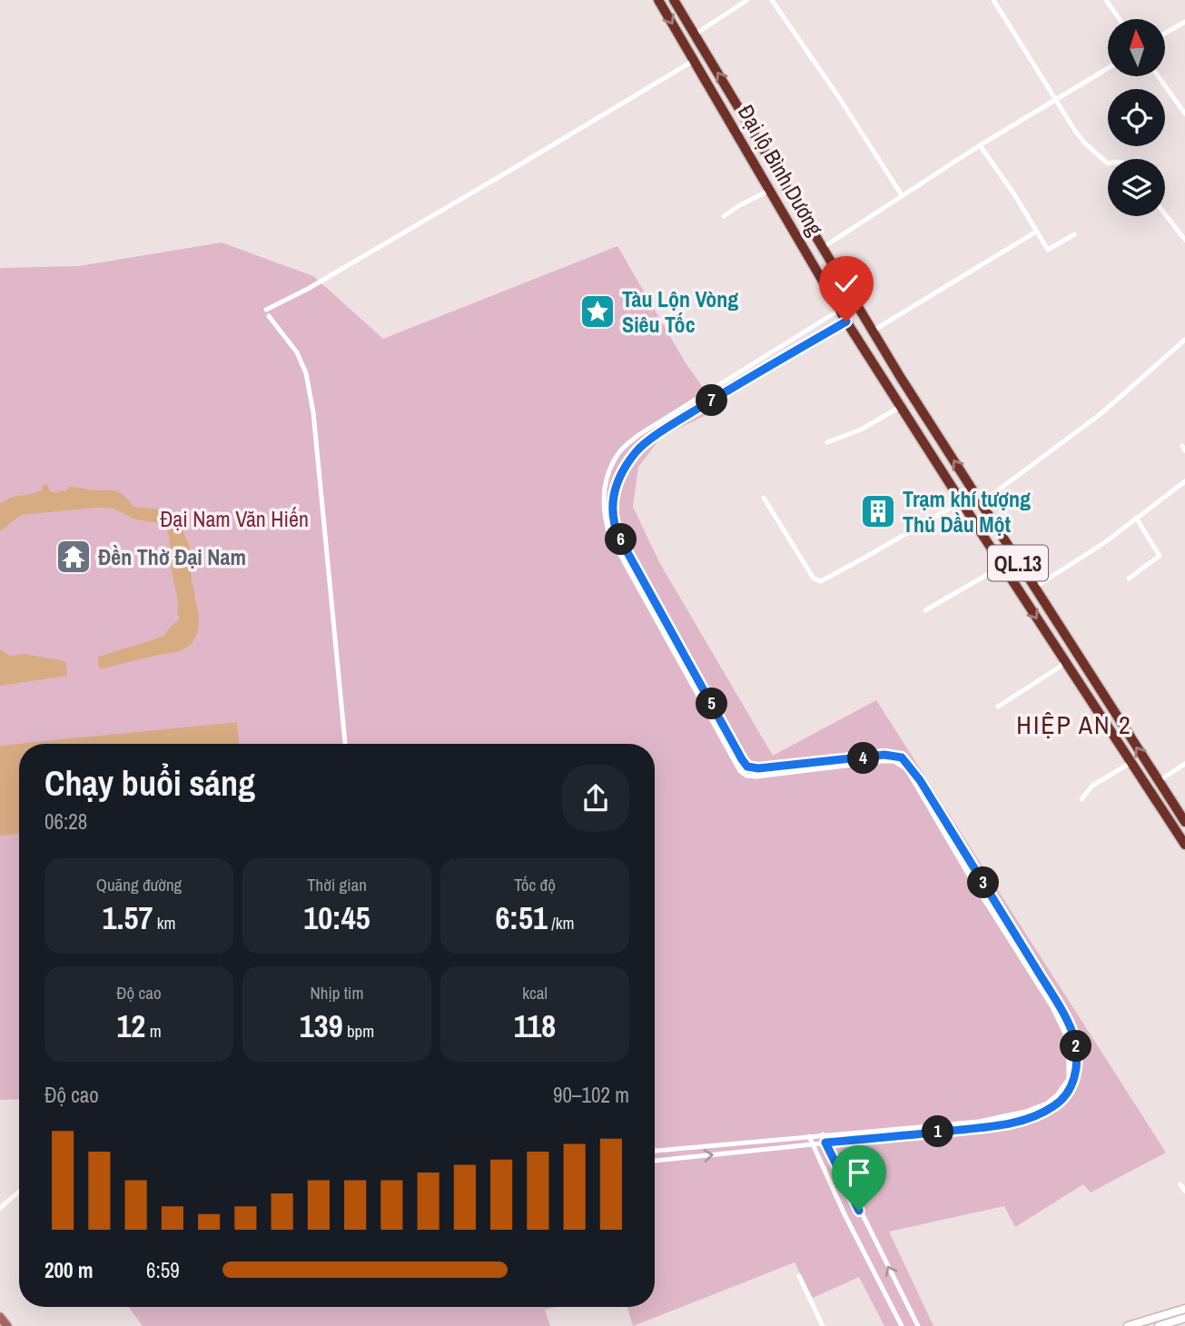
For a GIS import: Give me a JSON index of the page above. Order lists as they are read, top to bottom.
{
  "streets": {
    "highway": ["Đại lộ Bình Dương", "QL.13"]
  },
  "crossings": [
    ["Đại lộ Bình Dương", "QL.13"]
  ],
  "districts": ["HIỆP AN 2"],
  "parks": ["Đại Nam Văn Hiến"],
  "places": {
    "place": ["Tàu Lộn Vòng Siêu Tốc"],
    "building": ["Trạm khí tượng Thủ Dầu Một"],
    "temple": ["Đền Thờ Đại Nam"]
  },
  "north": "top",
  "page": {
    "pins": [
      "7",
      "6",
      "5",
      "4",
      "3",
      "2",
      "1"
    ],
    "heading": ["Chạy buổi sáng", "06:28"],
    "stats": [
      ["Quãng đường", "1.57 km"],
      ["Thời gian", "10:45"],
      ["Tốc độ", "6:51 /km"],
      ["Độ cao", "12 m"],
      ["Nhịp tim", "139 bpm"],
      ["kcal", "118"]
    ],
    "chart": ["Độ cao", "90–102 m"],
    "list": [
      {
        "name": "200 m",
        "note": "6:59"
      }
    ]
  }
}
